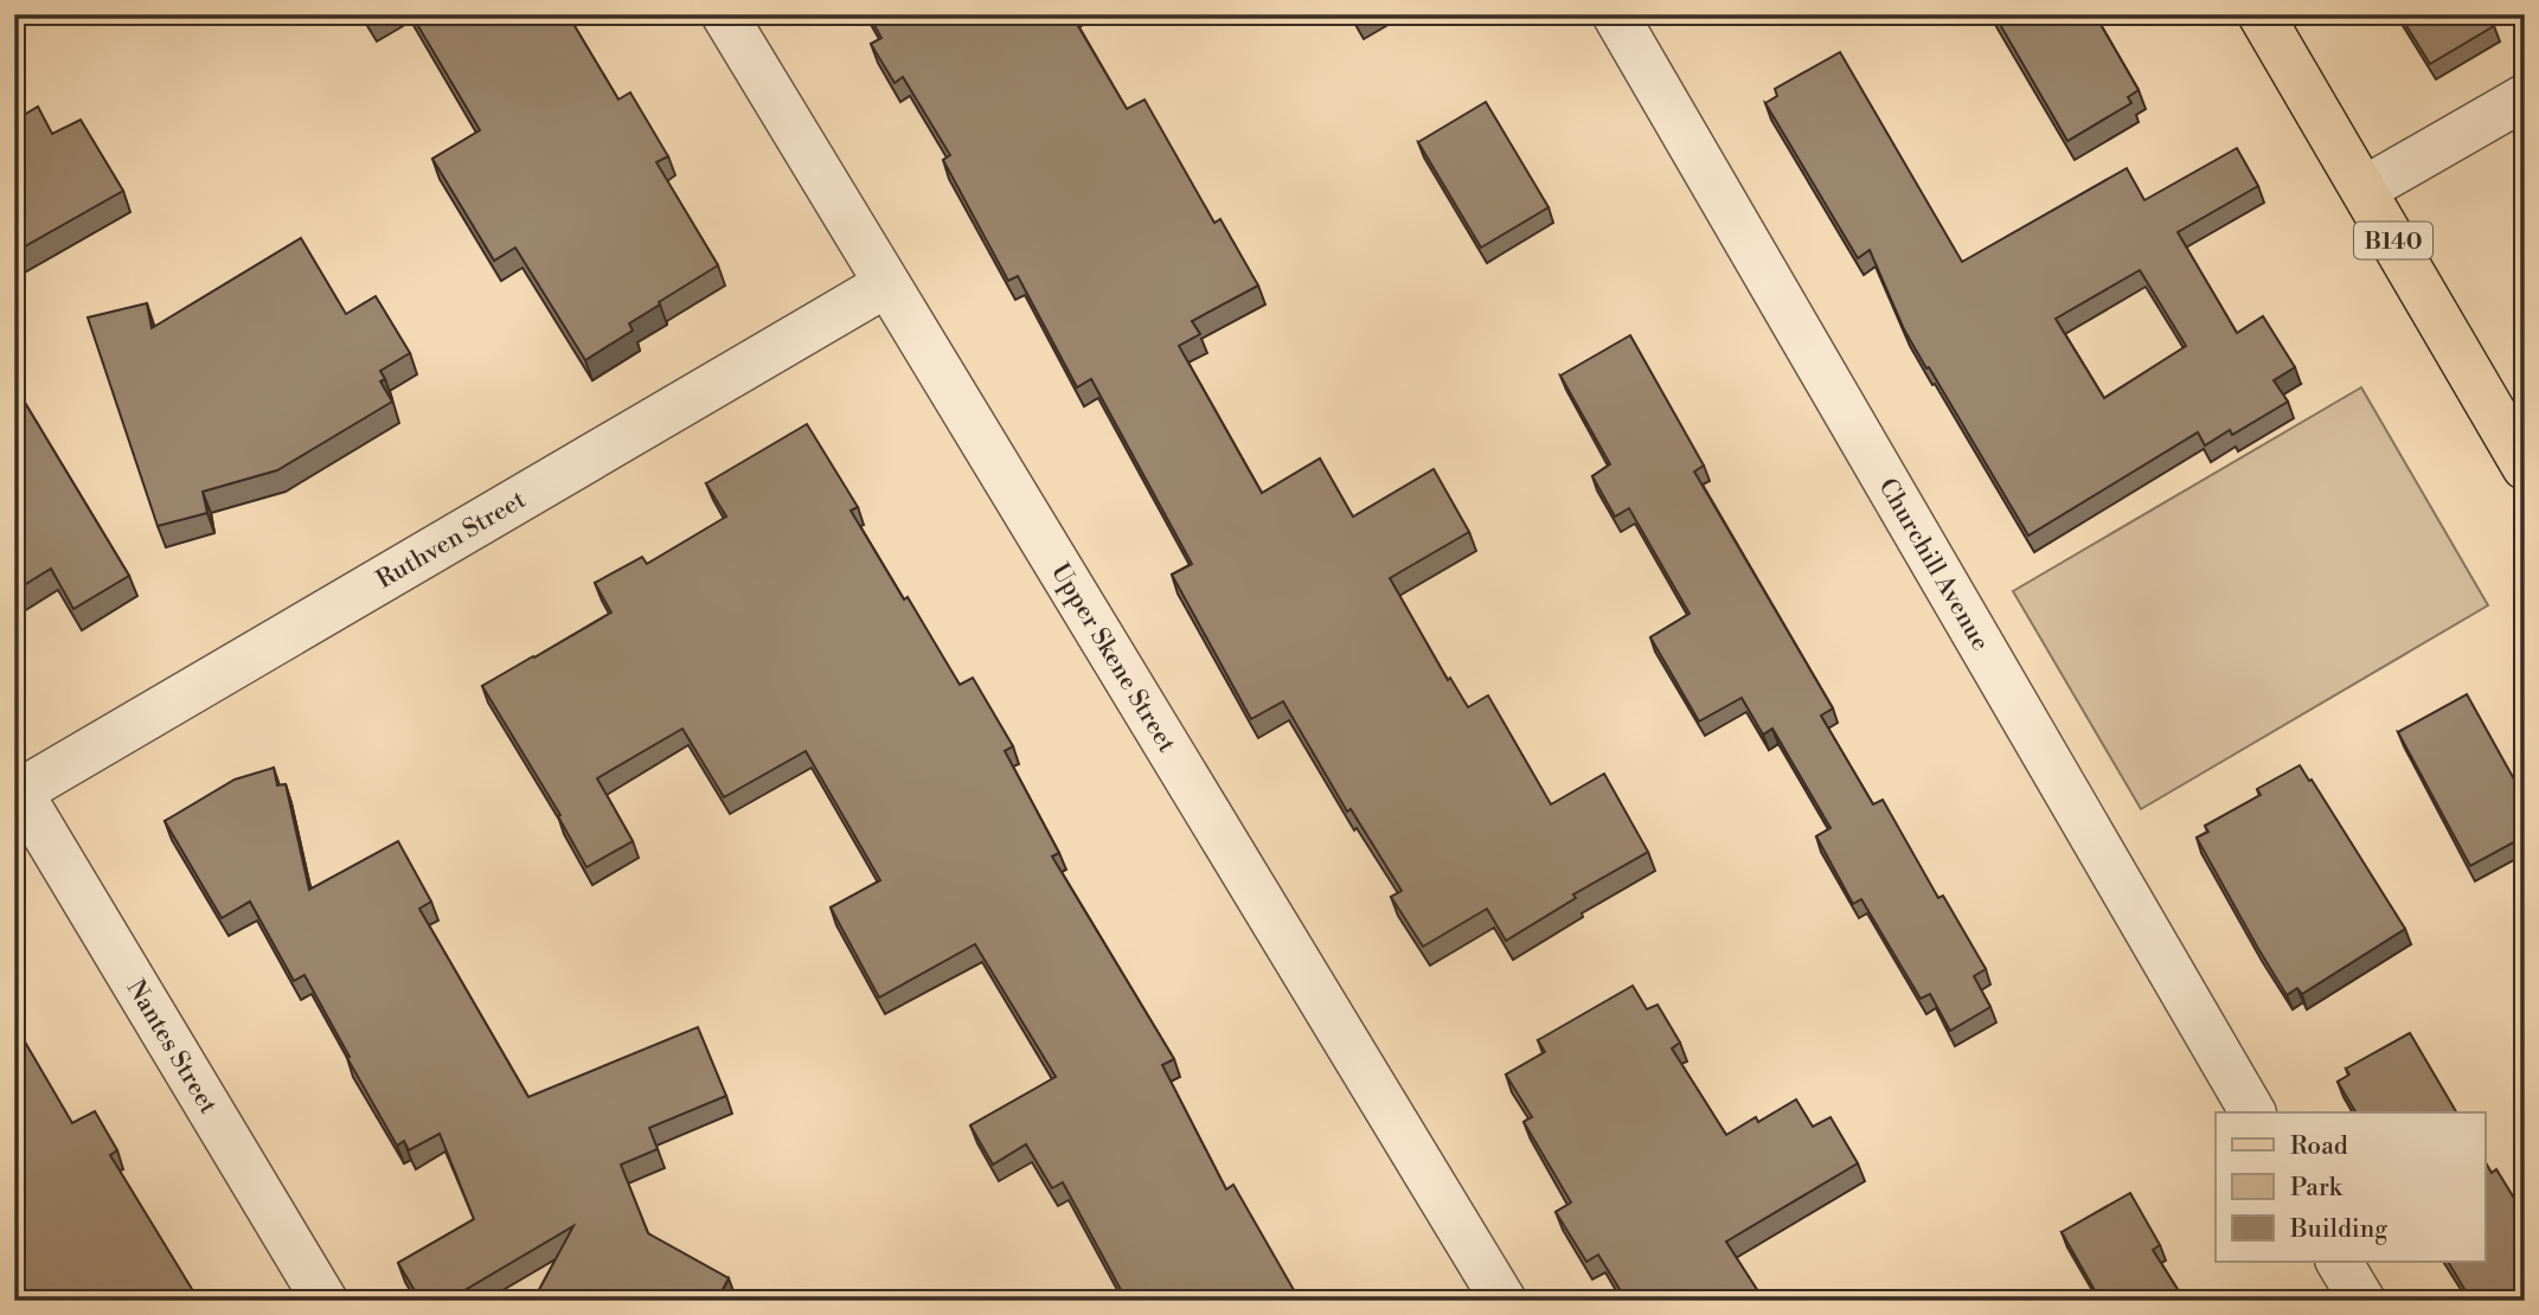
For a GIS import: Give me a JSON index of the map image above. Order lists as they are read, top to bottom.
{
  "streets": {
    "main road": ["B140"],
    "street": [
      "Ruthven Street",
      "Churchill Avenue",
      "Upper Skene Street",
      "Nantes Street"
    ]
  },
  "crossings": [
    ["Ruthven Street", "Upper Skene Street"],
    ["Ruthven Street", "Nantes Street"]
  ],
  "legend": ["Road", "Park", "Building"]
}
